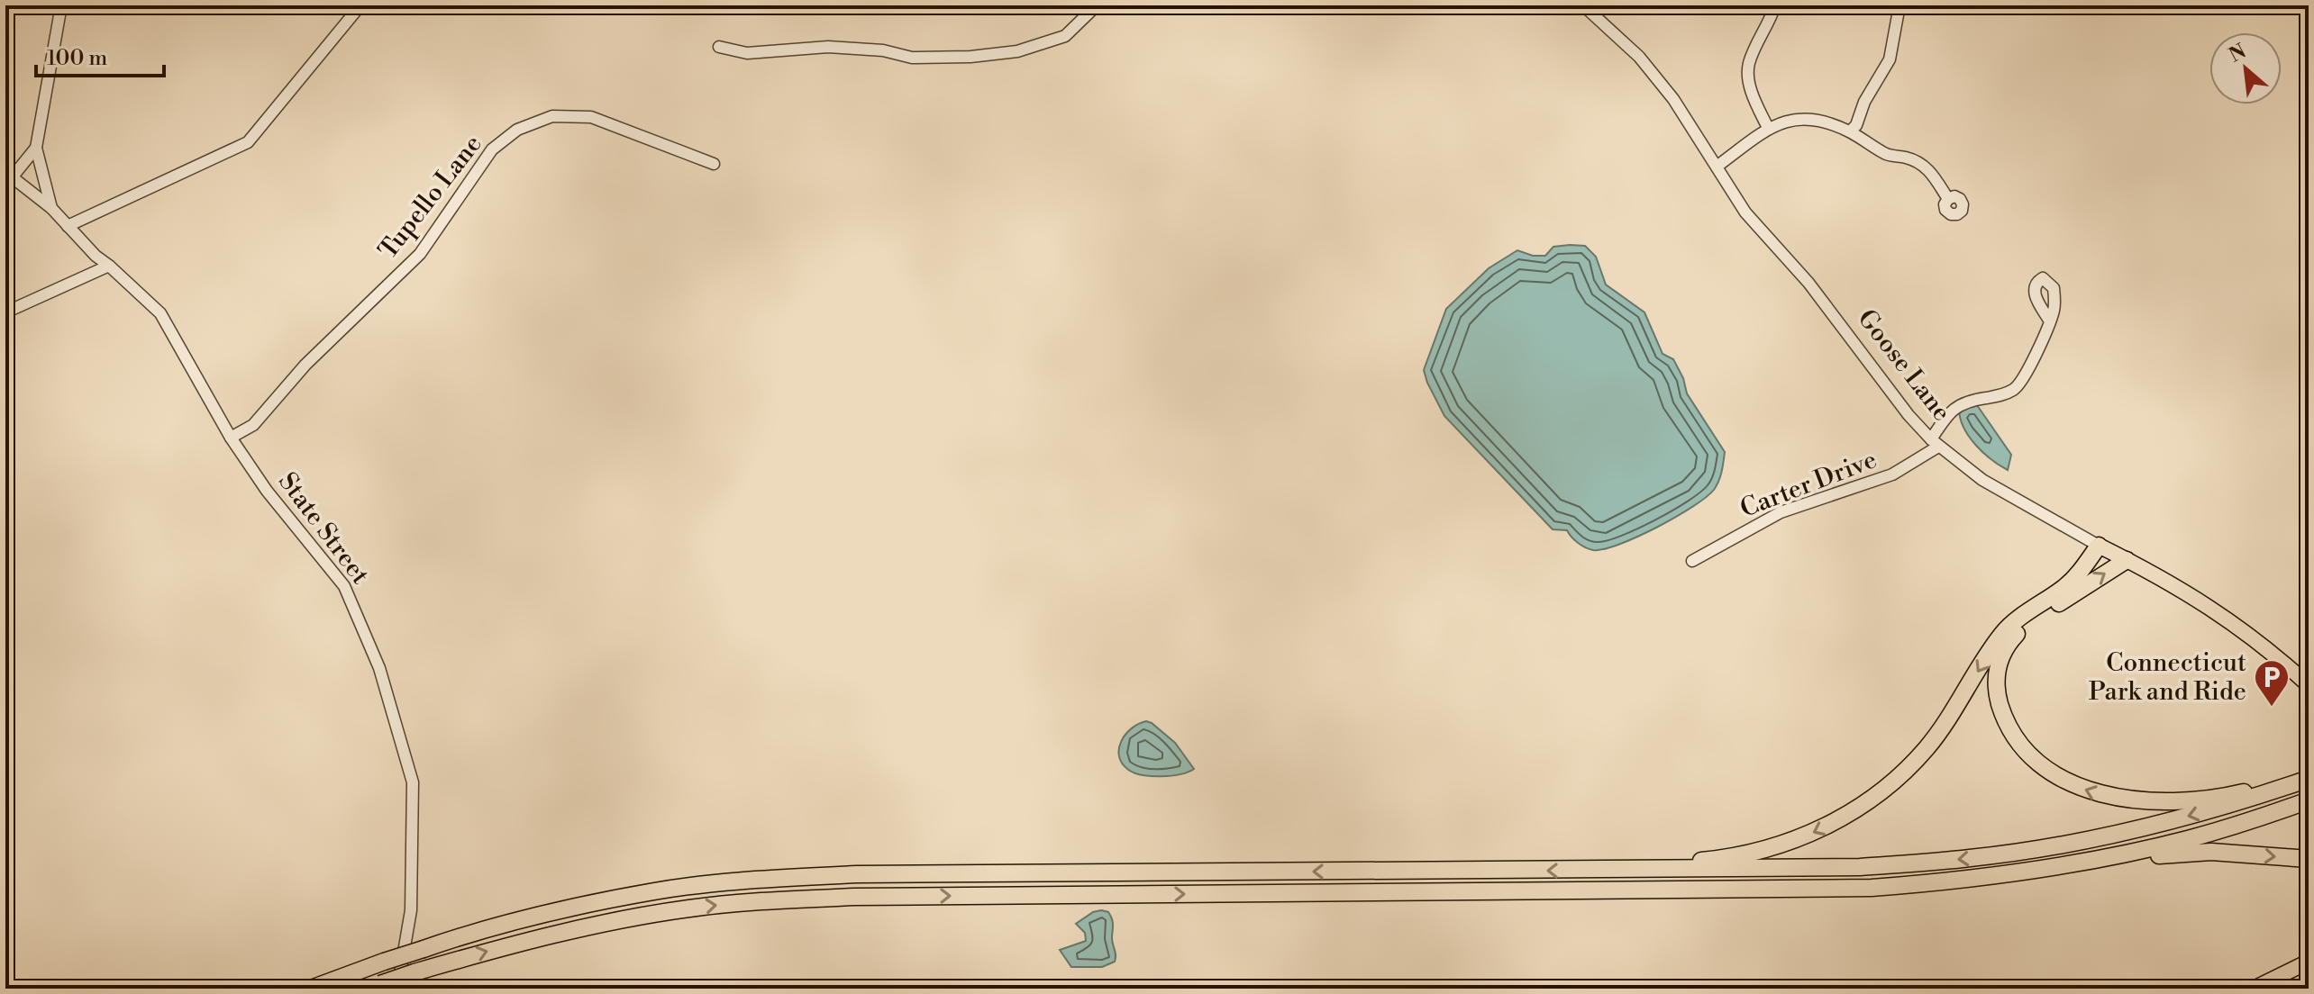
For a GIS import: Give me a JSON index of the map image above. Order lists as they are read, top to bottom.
{
  "streets": {
    "main road": ["Goose Lane"],
    "street": ["Tupello Lane", "Carter Drive", "State Street"]
  },
  "crossings": [
    ["Tupello Lane", "State Street"],
    ["Goose Lane", "Carter Drive"]
  ],
  "places": {
    "parking": ["Connecticut Park and Ride"]
  },
  "scale_bar": "100 m",
  "north": "top left"
}
